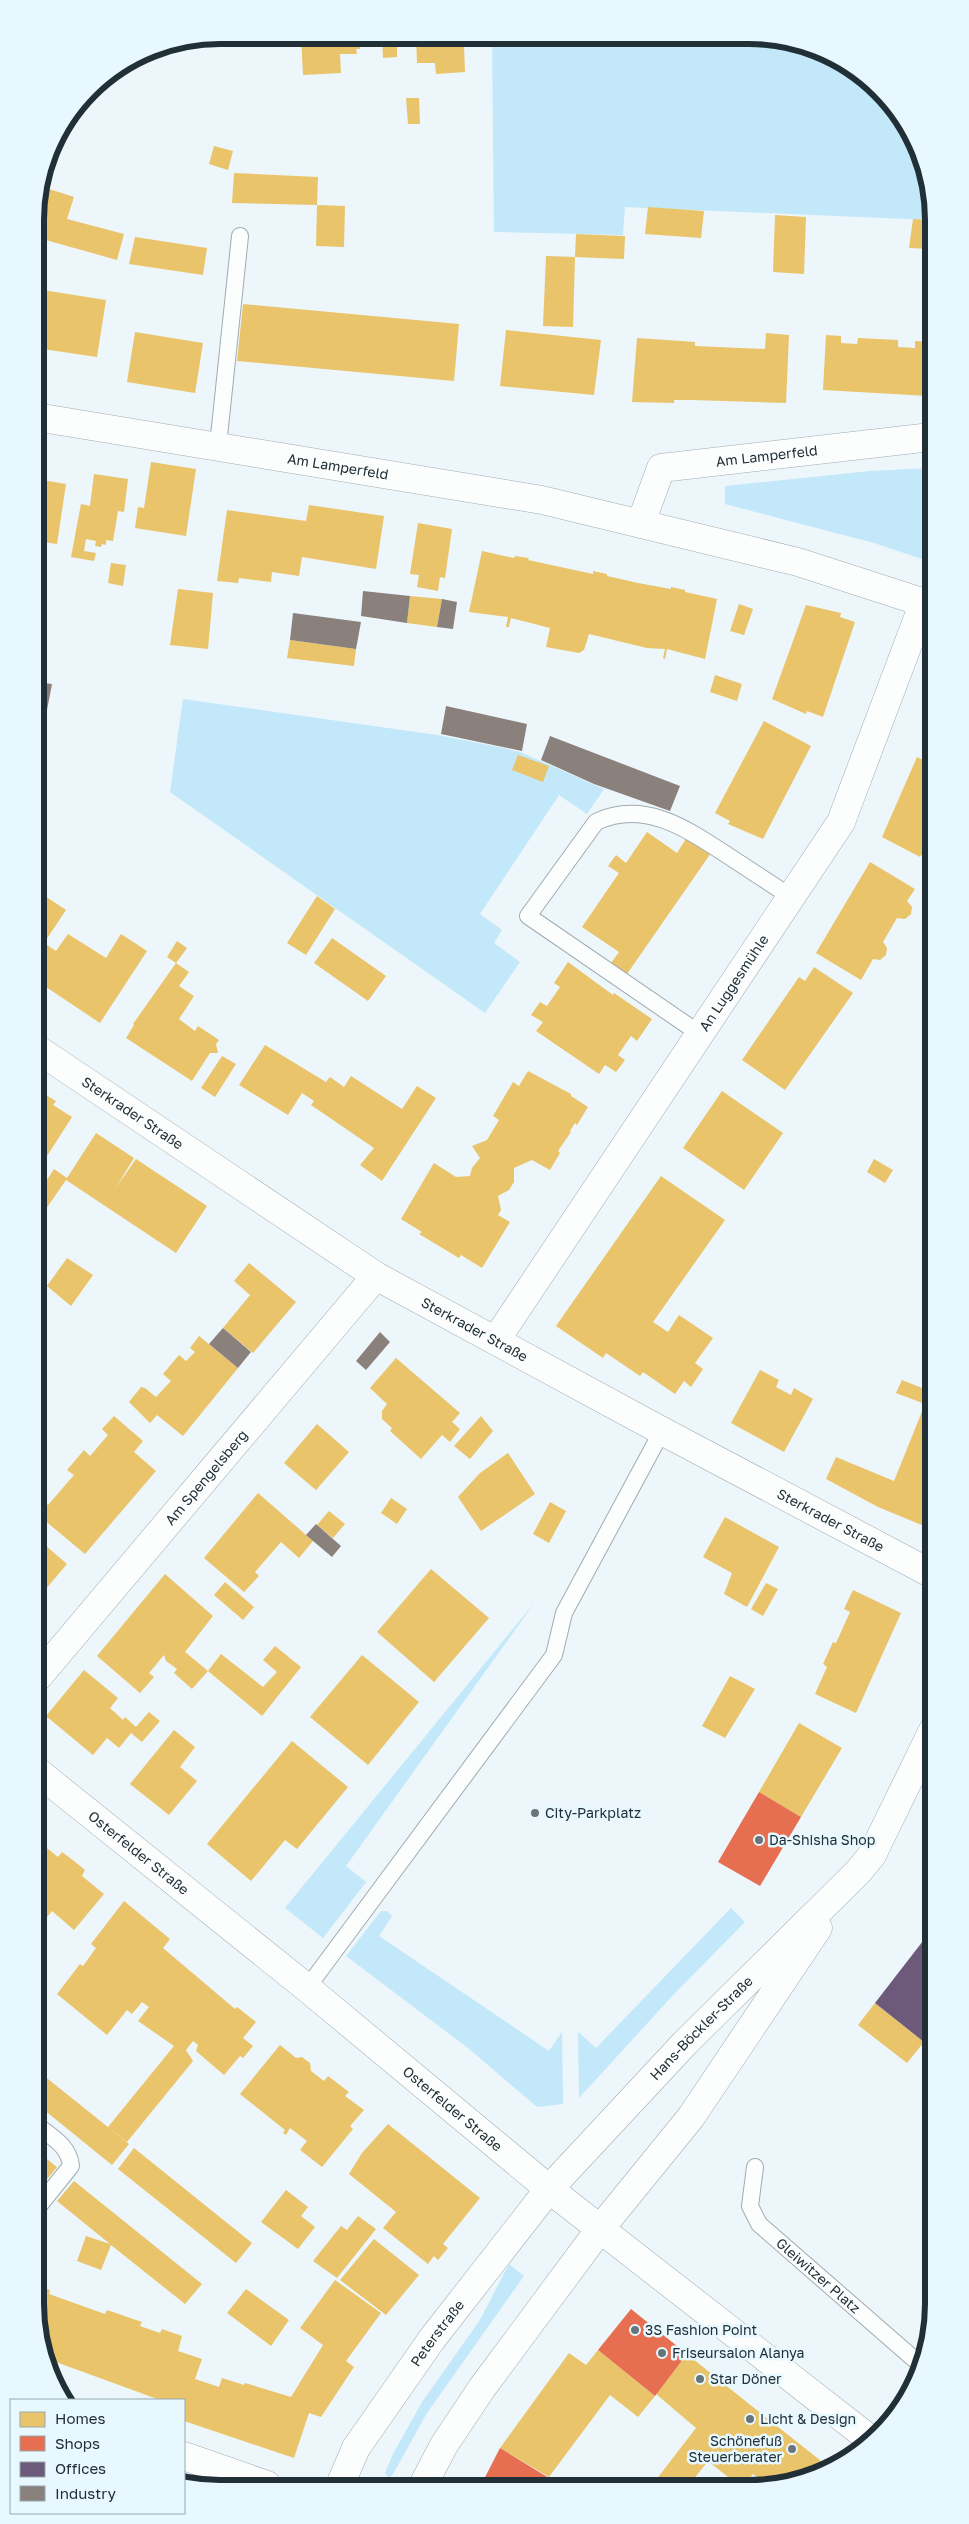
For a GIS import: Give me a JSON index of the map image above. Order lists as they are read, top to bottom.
{
  "streets": {
    "street": [
      "Am Lamperfeld",
      "An Luggesmühle",
      "Sterkrader Straße",
      "Am Spengelsberg",
      "Osterfelder Straße",
      "Hans-Böckler-Straße",
      "Peterstraße"
    ],
    "lane": ["Gleiwitzer Platz"]
  },
  "crossings": [
    ["An Luggesmühle", "Sterkrader Straße"],
    ["Sterkrader Straße", "Am Spengelsberg"],
    ["Osterfelder Straße", "Hans-Böckler-Straße"],
    ["Osterfelder Straße", "Peterstraße"],
    ["Hans-Böckler-Straße", "Peterstraße"]
  ],
  "places": [
    "City-Parkplatz",
    "Da-Shisha Shop",
    "3S Fashion Point",
    "Friseursalon Alanya",
    "Star Döner",
    "Licht & Design",
    "Schönefuß Steuerberater"
  ],
  "legend": [
    "Homes",
    "Shops",
    "Offices",
    "Industry"
  ]
}
